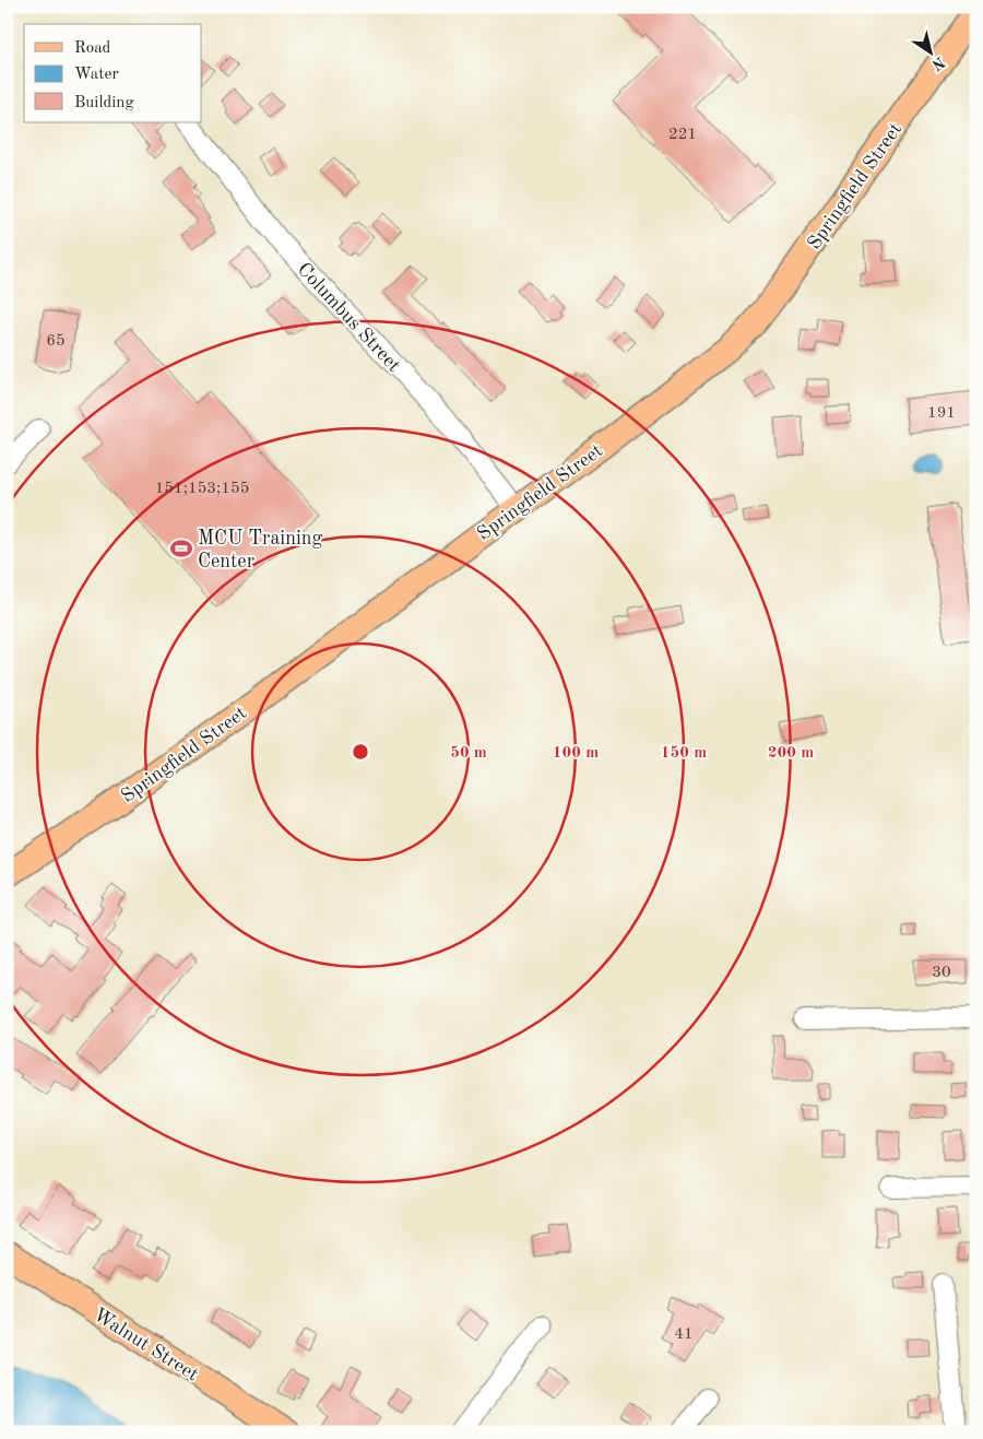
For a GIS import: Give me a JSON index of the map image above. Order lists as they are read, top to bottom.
{
  "streets": {
    "main road": ["Springfield Street", "Walnut Street"],
    "street": ["Columbus Street"]
  },
  "crossings": [
    ["Springfield Street", "Columbus Street"]
  ],
  "places": {
    "sports": ["MCU Training Center"]
  },
  "house_numbers": [
    "221",
    "65",
    "191",
    "151;153;155",
    "30",
    "41"
  ],
  "legend": ["Road", "Water", "Building"],
  "north": "bottom right",
  "rings": [
    "50 m",
    "100 m",
    "150 m",
    "200 m"
  ]
}
